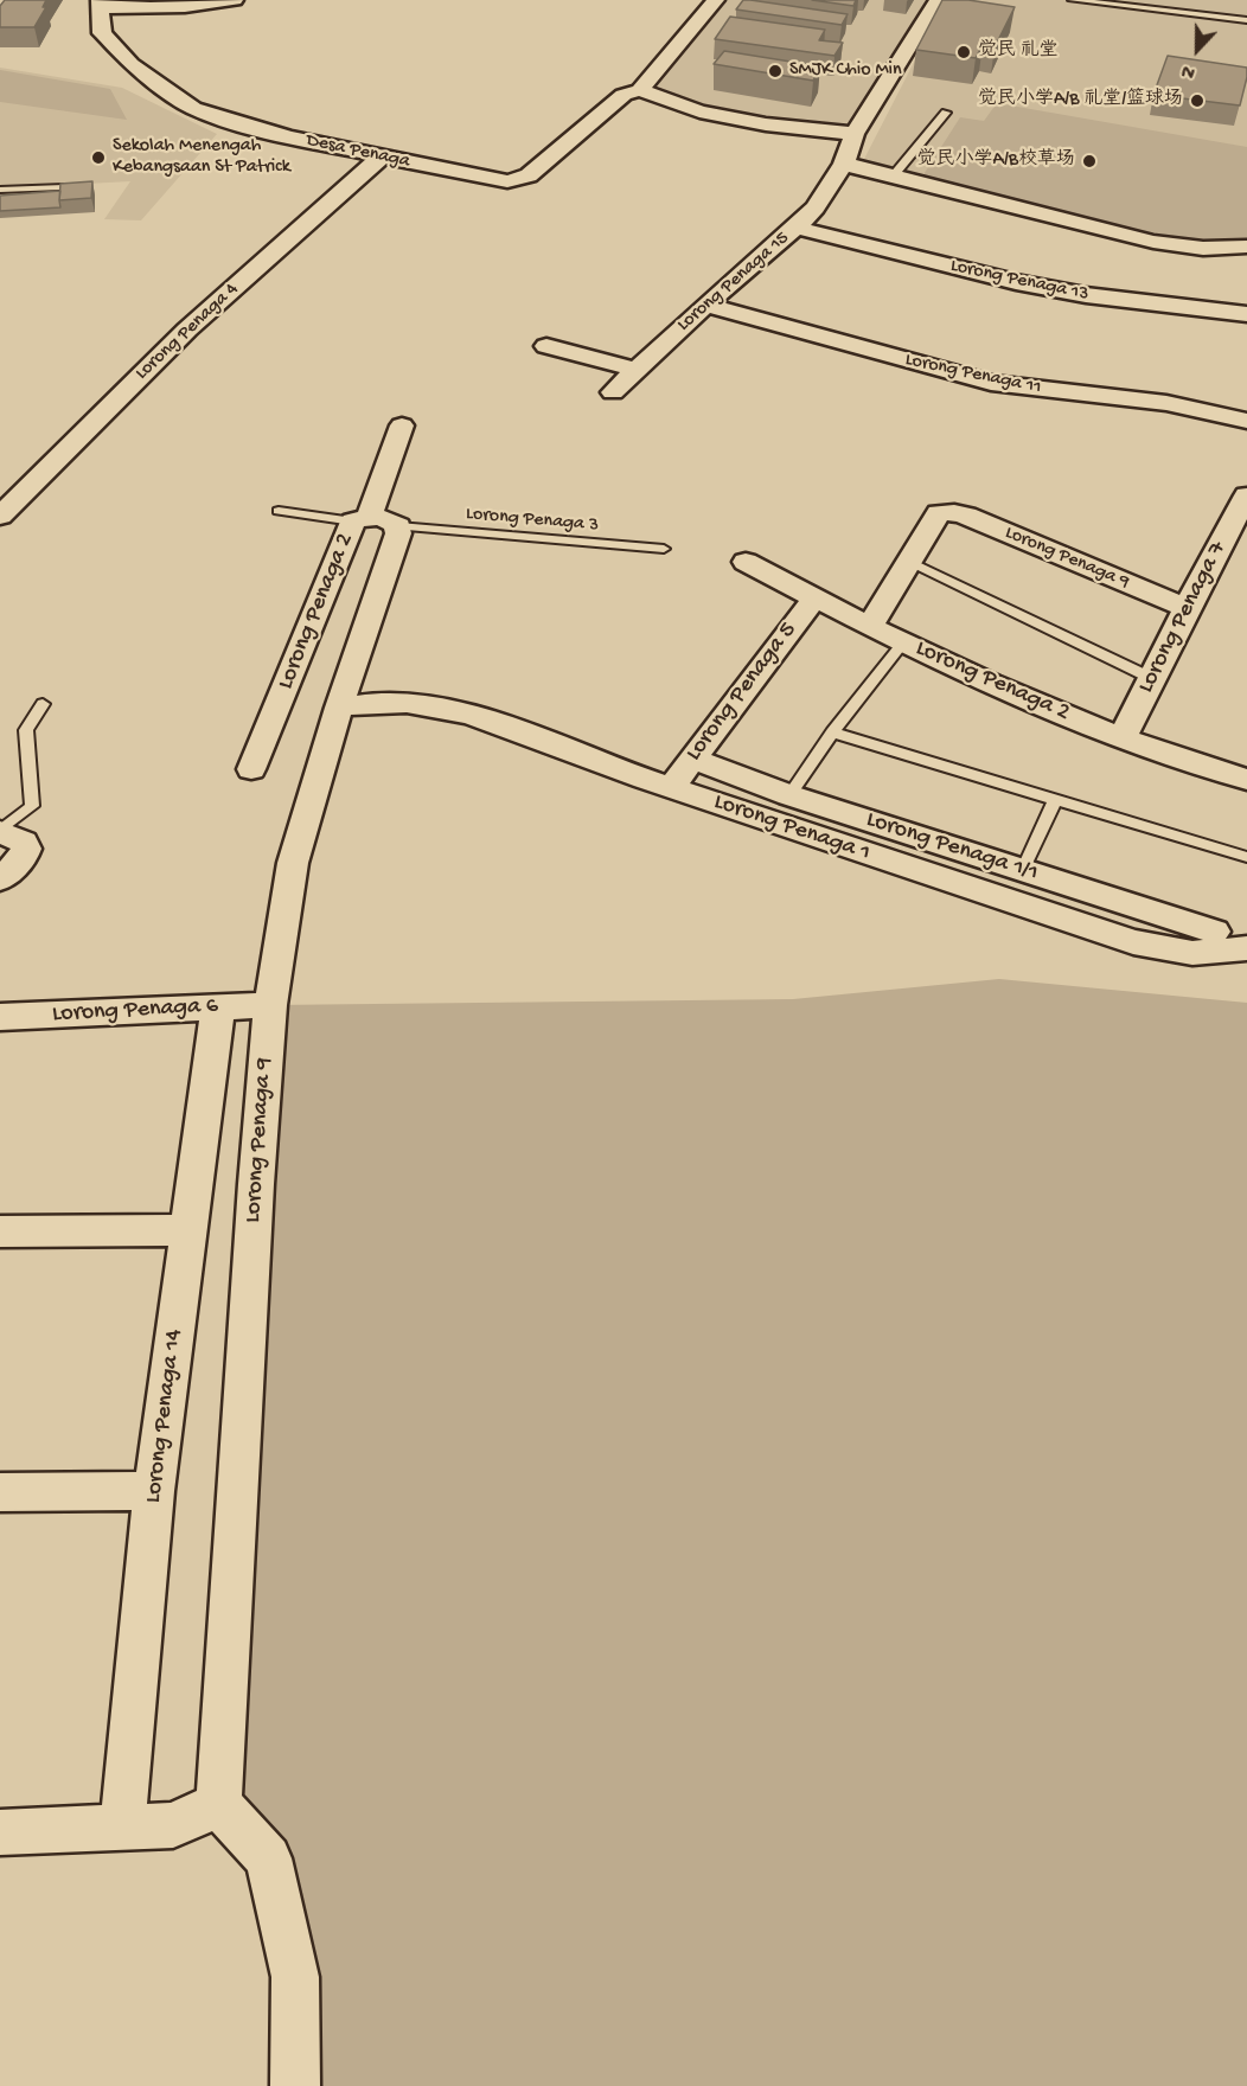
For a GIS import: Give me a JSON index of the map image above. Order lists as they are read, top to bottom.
{
  "streets": {
    "street": [
      "Desa Penaga",
      "Lorong Penaga 13",
      "Lorong Penaga 15",
      "Lorong Penaga 4",
      "Lorong Penaga 11",
      "Lorong Penaga 9",
      "Lorong Penaga 2",
      "Lorong Penaga 7",
      "Lorong Penaga 5",
      "Lorong Penaga 1",
      "Lorong Penaga 1/1",
      "Lorong Penaga 6",
      "Lorong Penaga 14"
    ],
    "lane": ["Lorong Penaga 3"]
  },
  "crossings": [
    ["Desa Penaga", "Lorong Penaga 4"],
    ["Lorong Penaga 13", "Lorong Penaga 15"],
    ["Lorong Penaga 15", "Lorong Penaga 11"],
    ["Lorong Penaga 3", "Lorong Penaga 9"],
    ["Lorong Penaga 9", "Lorong Penaga 7"],
    ["Lorong Penaga 9", "Lorong Penaga 1"],
    ["Lorong Penaga 9", "Lorong Penaga 6"],
    ["Lorong Penaga 2", "Lorong Penaga 7"],
    ["Lorong Penaga 2", "Lorong Penaga 5"],
    ["Lorong Penaga 5", "Lorong Penaga 1"],
    ["Lorong Penaga 5", "Lorong Penaga 1/1"],
    ["Lorong Penaga 6", "Lorong Penaga 14"]
  ],
  "places": [
    "觉民 礼堂",
    "SMJK Chio Min",
    "觉民小学A/B 礼堂/篮球场",
    "Sekolah Menengah Kebangsaan St Patrick",
    "觉民小学A/B校草场"
  ],
  "north": "bottom"
}
